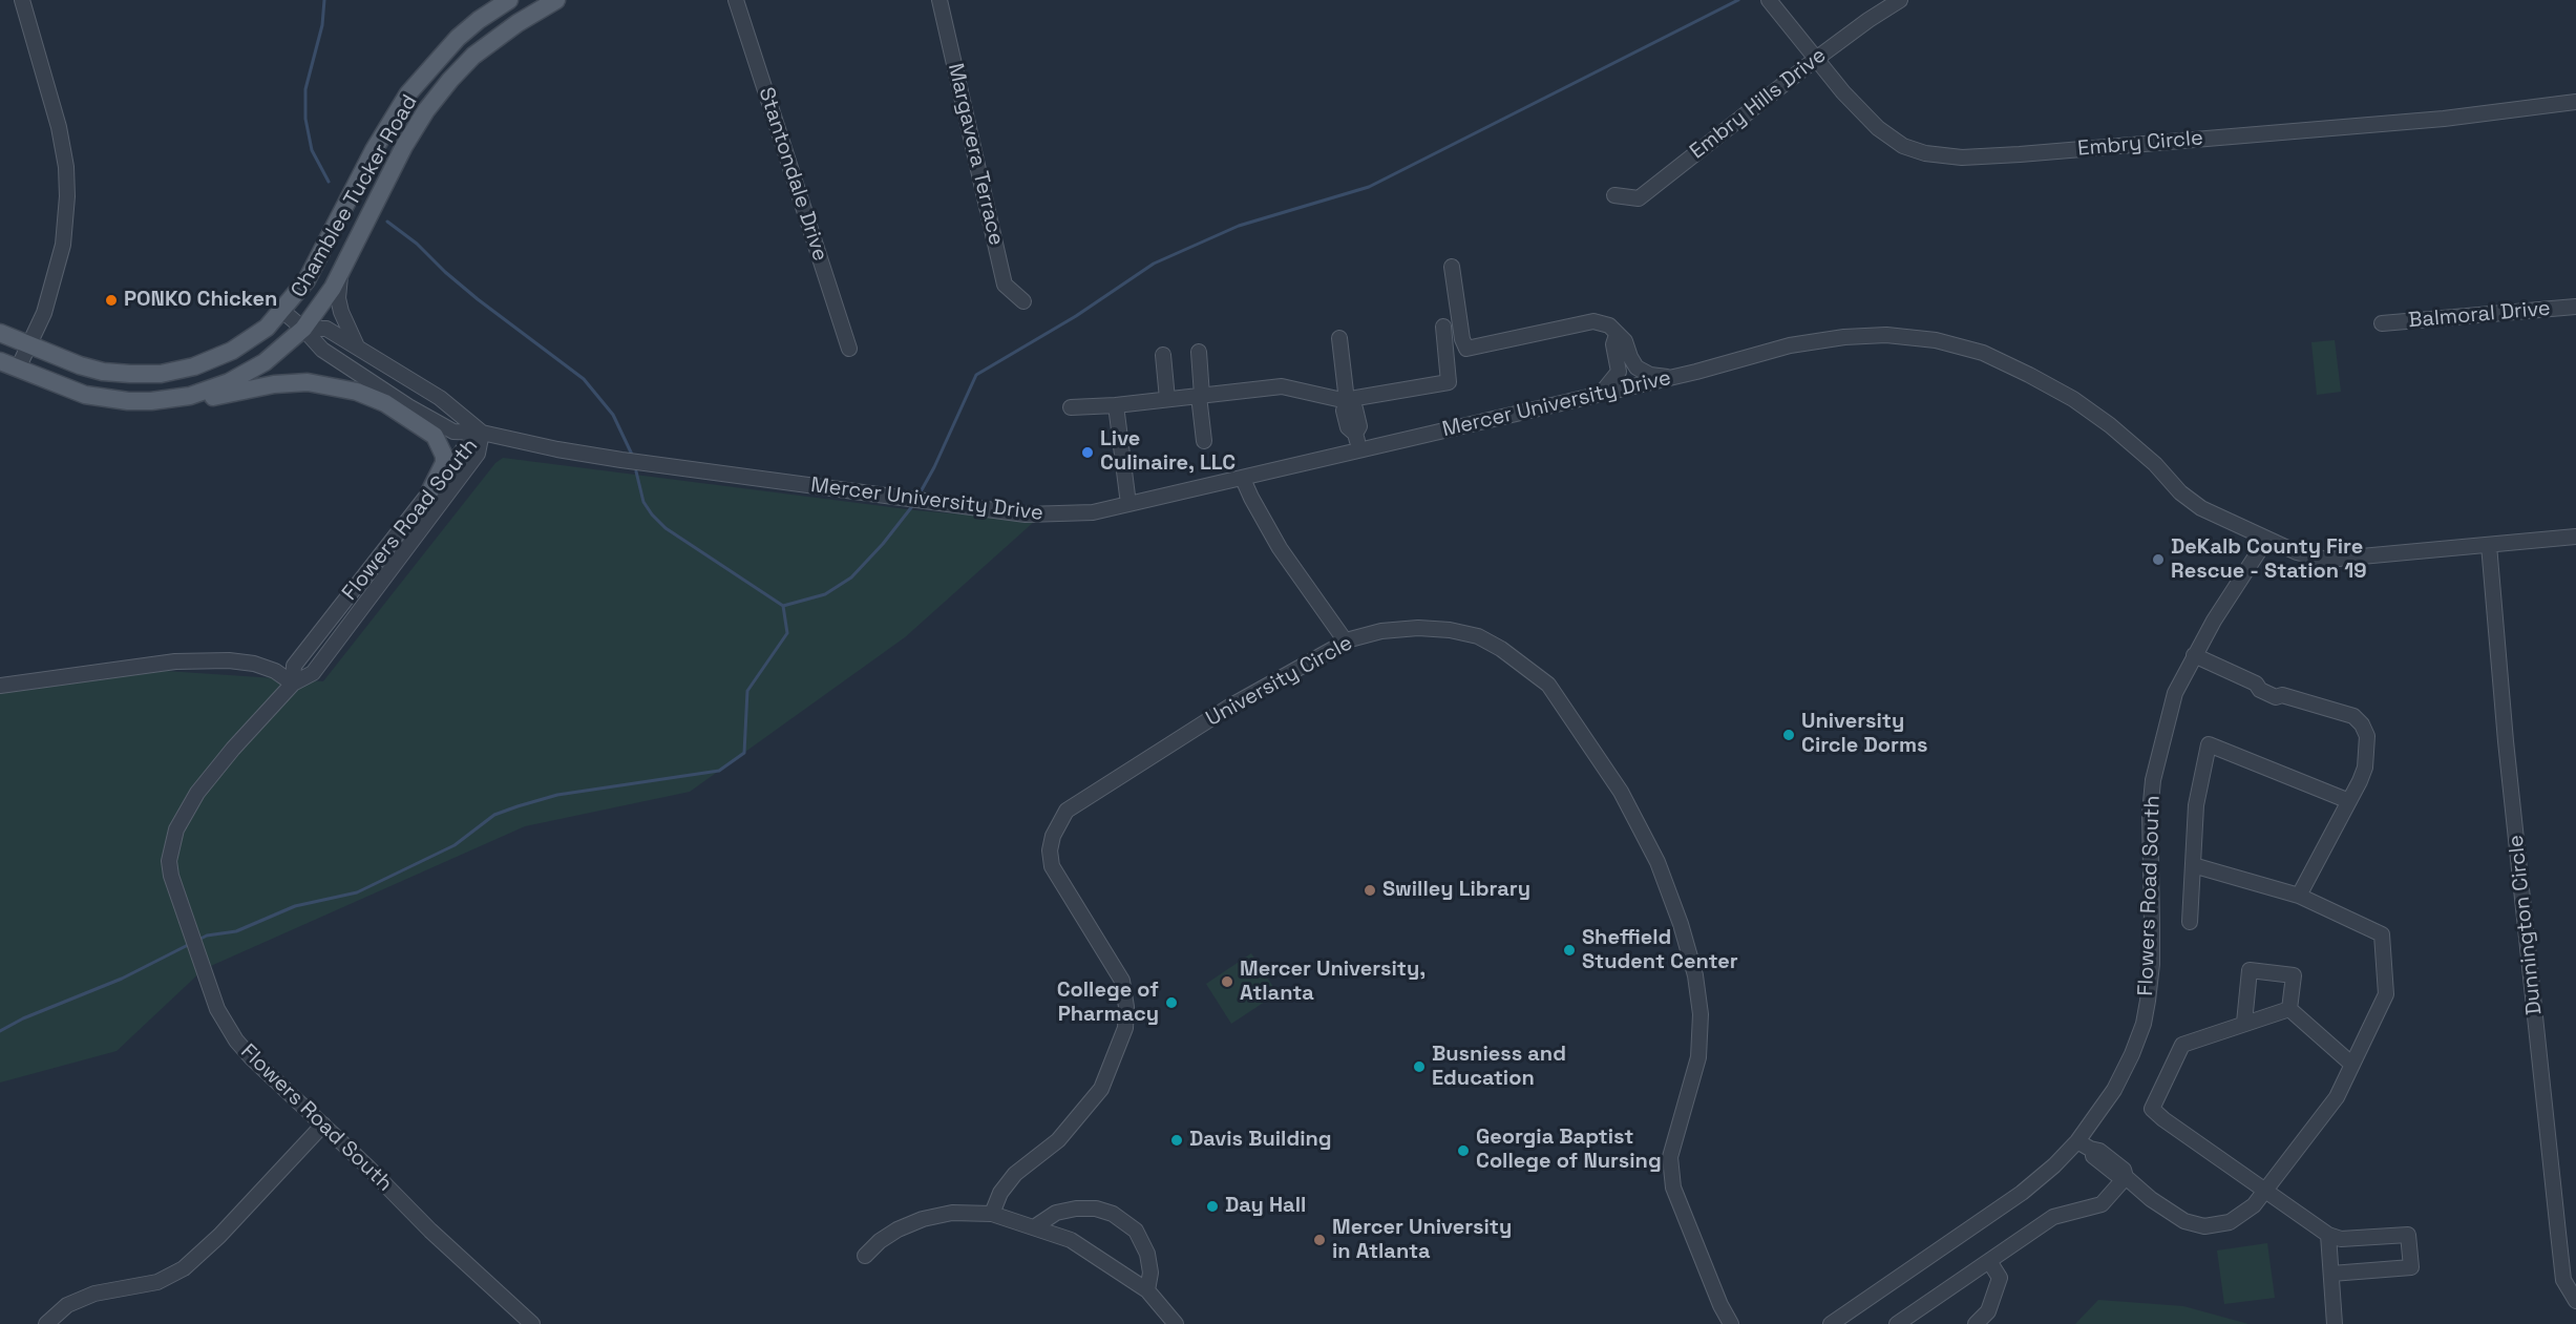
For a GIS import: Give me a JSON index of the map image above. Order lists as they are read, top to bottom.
{
  "streets": {
    "main road": ["Chamblee Tucker Road"],
    "street": [
      "Embry Hills Drive",
      "Embry Circle",
      "Margavera Terrace",
      "Stantondale Drive",
      "Balmoral Drive",
      "Mercer University Drive",
      "Flowers Road South",
      "University Circle",
      "Dunnington Circle"
    ]
  },
  "crossings": [
    ["Embry Hills Drive", "Embry Circle"],
    ["Chamblee Tucker Road", "Mercer University Drive"],
    ["Mercer University Drive", "Flowers Road South"],
    ["Mercer University Drive", "Dunnington Circle"]
  ],
  "places": [
    "PONKO Chicken",
    "Live Culinaire, LLC",
    "DeKalb County Fire Rescue - Station 19",
    "University Circle Dorms",
    "Swilley Library",
    "Sheffield Student Center",
    "Mercer University, Atlanta",
    "College of Pharmacy",
    "Busniess and Education",
    "Davis Building",
    "Georgia Baptist College of Nursing",
    "Day Hall",
    "Mercer University in Atlanta"
  ]
}
